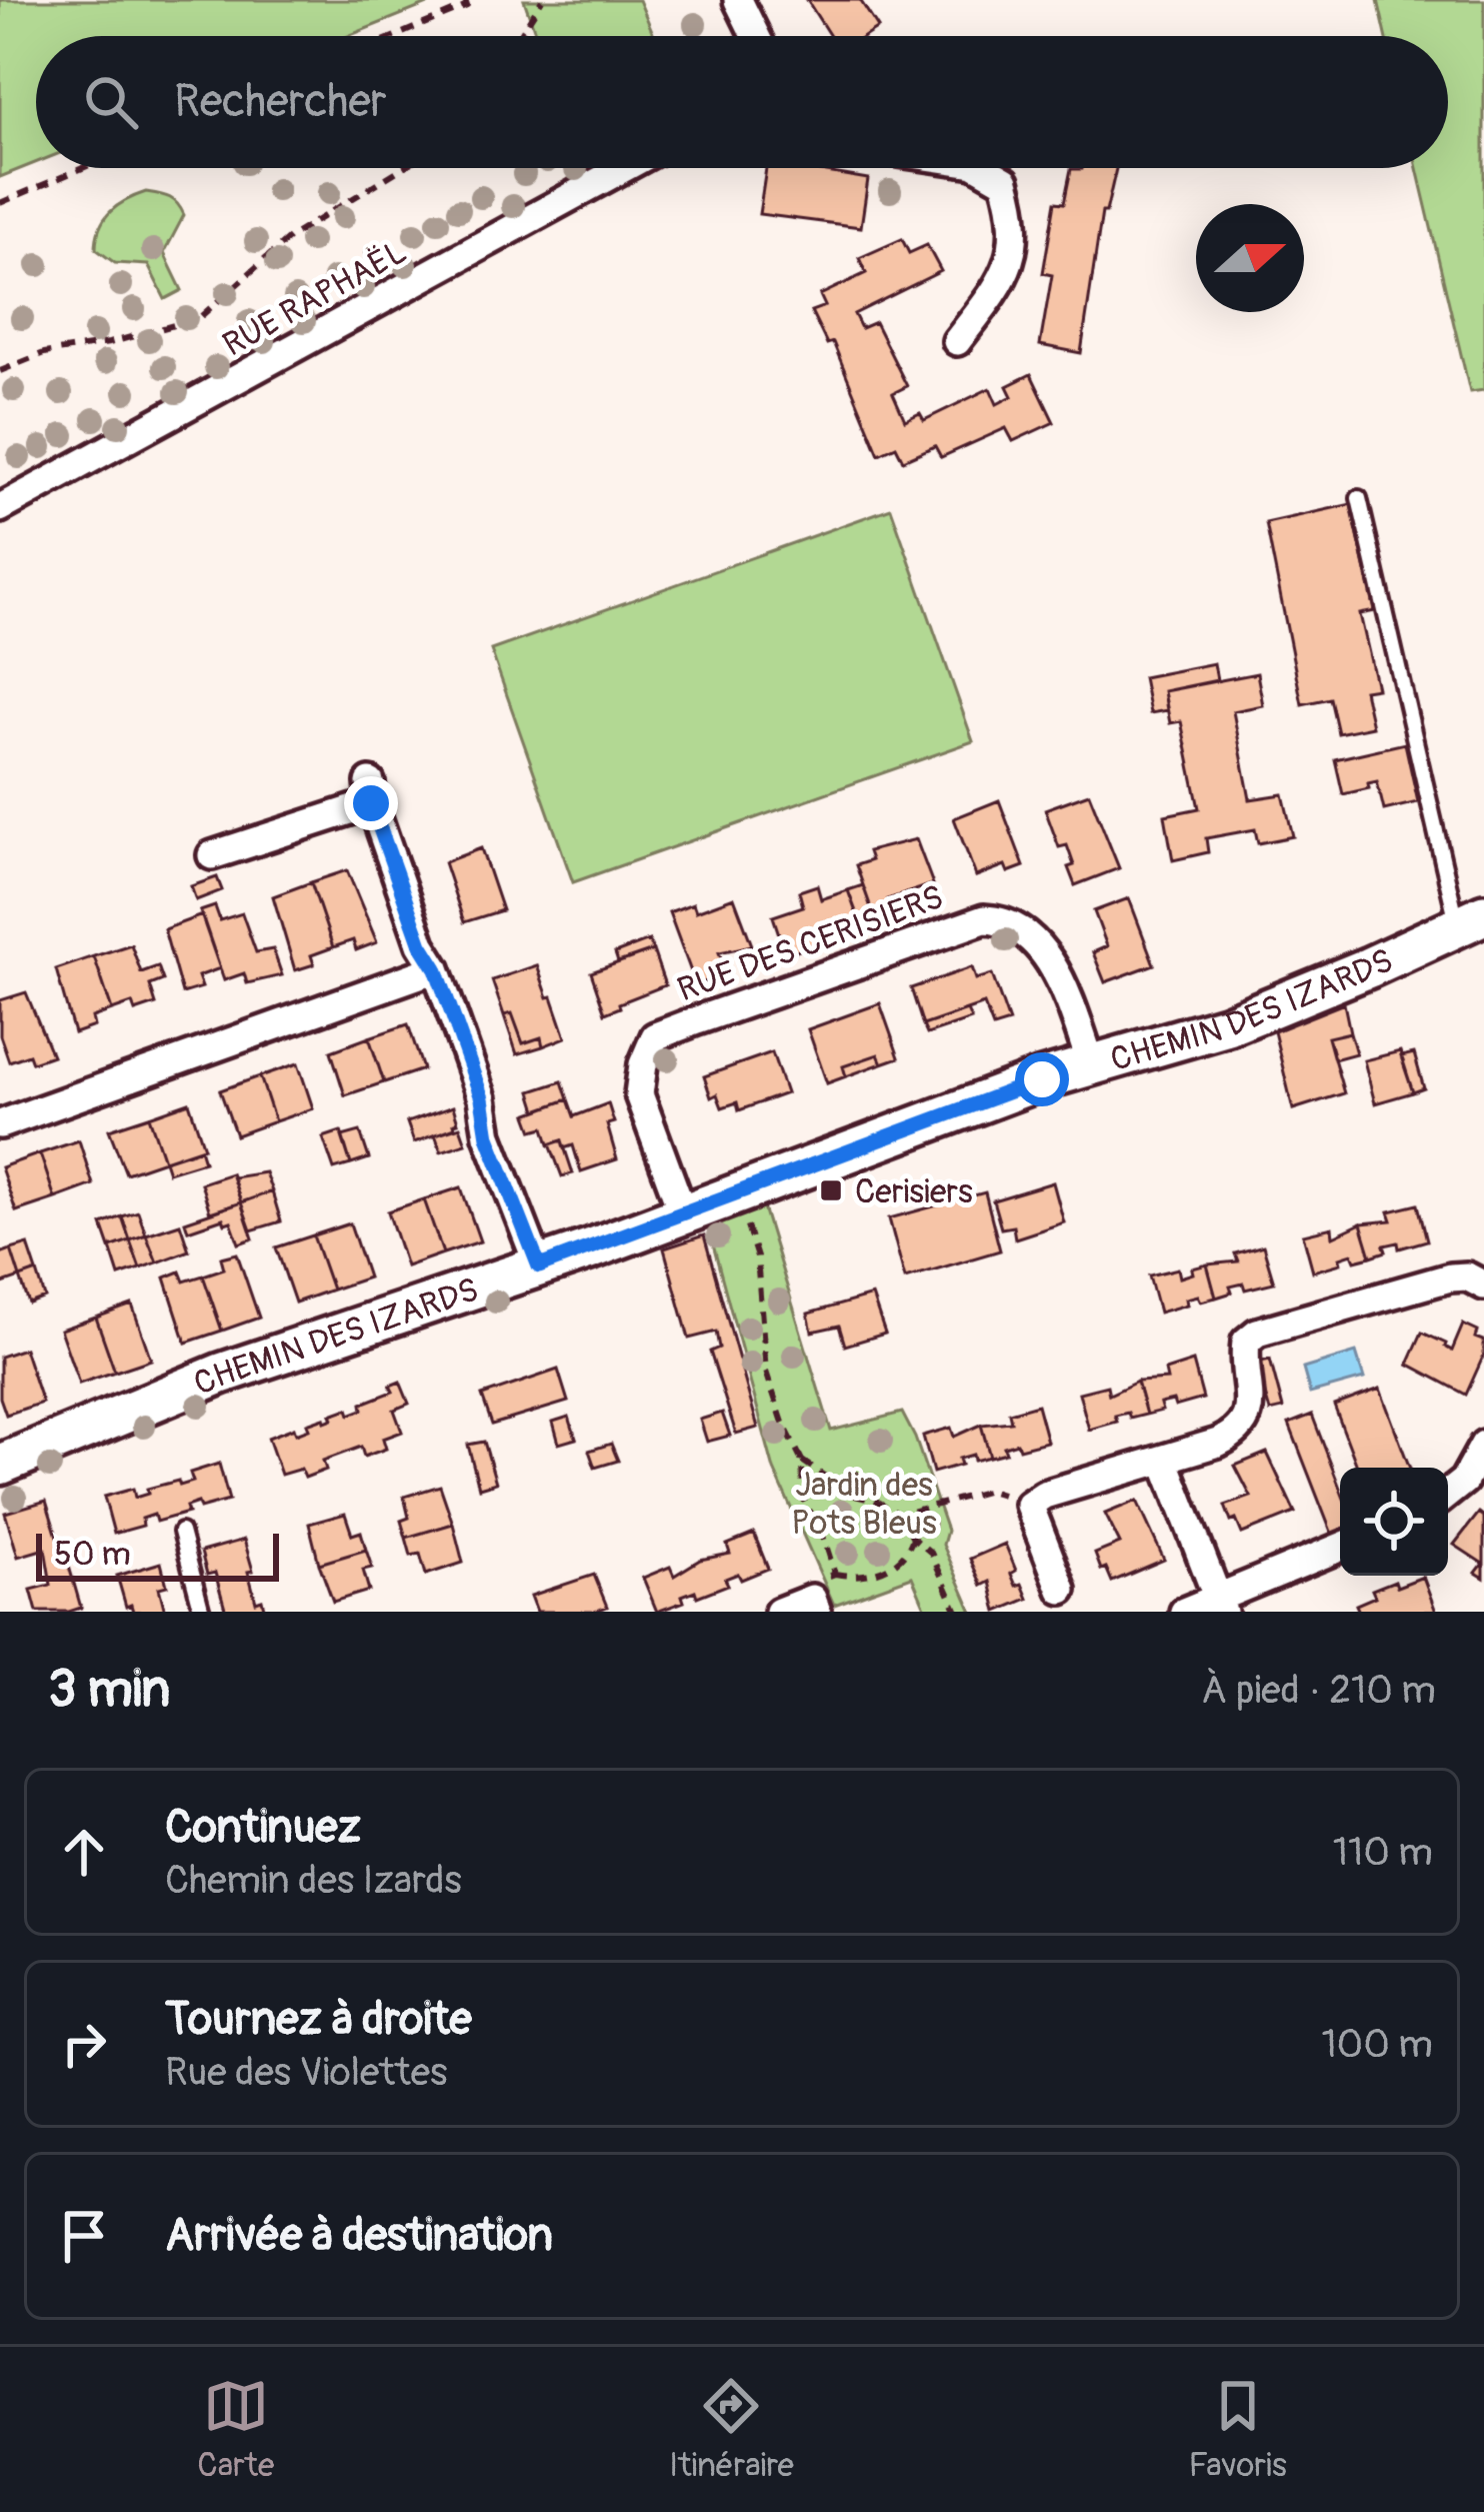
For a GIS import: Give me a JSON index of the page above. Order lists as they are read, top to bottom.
{
  "streets": {
    "street": ["RUE RAPHAËL", "RUE DES CERISIERS", "CHEMIN DES IZARDS"]
  },
  "crossings": [
    ["RUE DES CERISIERS", "CHEMIN DES IZARDS"]
  ],
  "parks": ["Jardin des Pots Bleus"],
  "places": {
    "transit": ["Cerisiers"]
  },
  "scale_bar": "50 m",
  "north": "right",
  "page": {
    "search": "Rechercher",
    "scale": "50 m",
    "heading": ["3 min", "À pied · 210 m"],
    "list": [
      ["Continuez", "Chemin des Izards", "110 m"],
      ["Tournez à droite", "Rue des Violettes", "100 m"],
      "Arrivée à destination"
    ],
    "nav": ["Carte", "Itinéraire", "Favoris"]
  }
}
